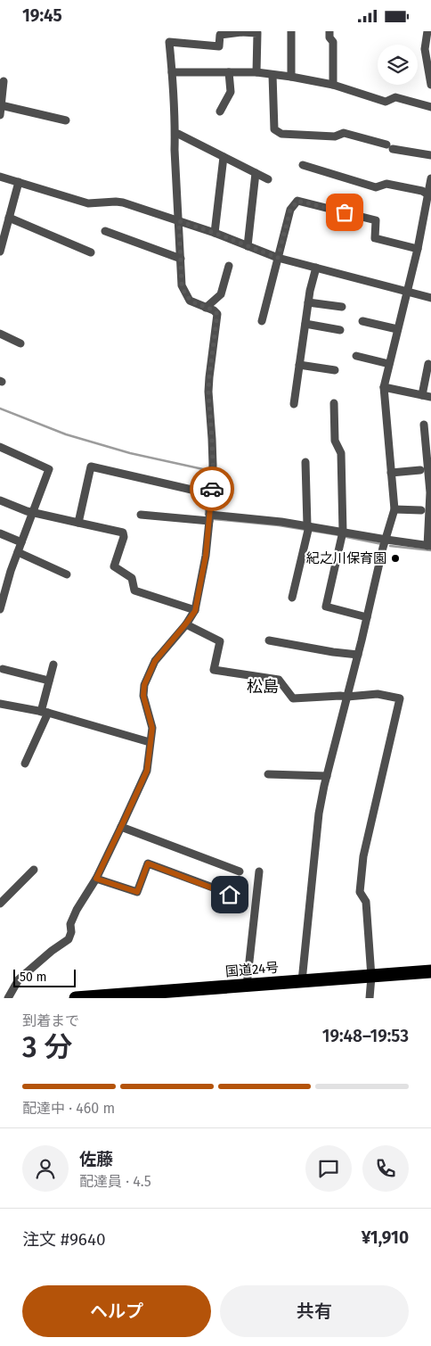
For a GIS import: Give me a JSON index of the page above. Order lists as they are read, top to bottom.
{
  "streets": {
    "highway": ["国道24号"]
  },
  "districts": ["松島"],
  "places": ["紀之川保育園"],
  "scale_bar": "50 m",
  "page": {
    "status": "19:45",
    "scale": "50 m",
    "heading": ["3 分", "到着まで", "19:48–19:53"],
    "panel": [
      "佐藤",
      "配達員 · 4.5",
      "注文 #9640",
      "¥1,910"
    ],
    "bar": "配達中 · 460 m",
    "buttons": ["ヘルプ", "共有"]
  }
}
